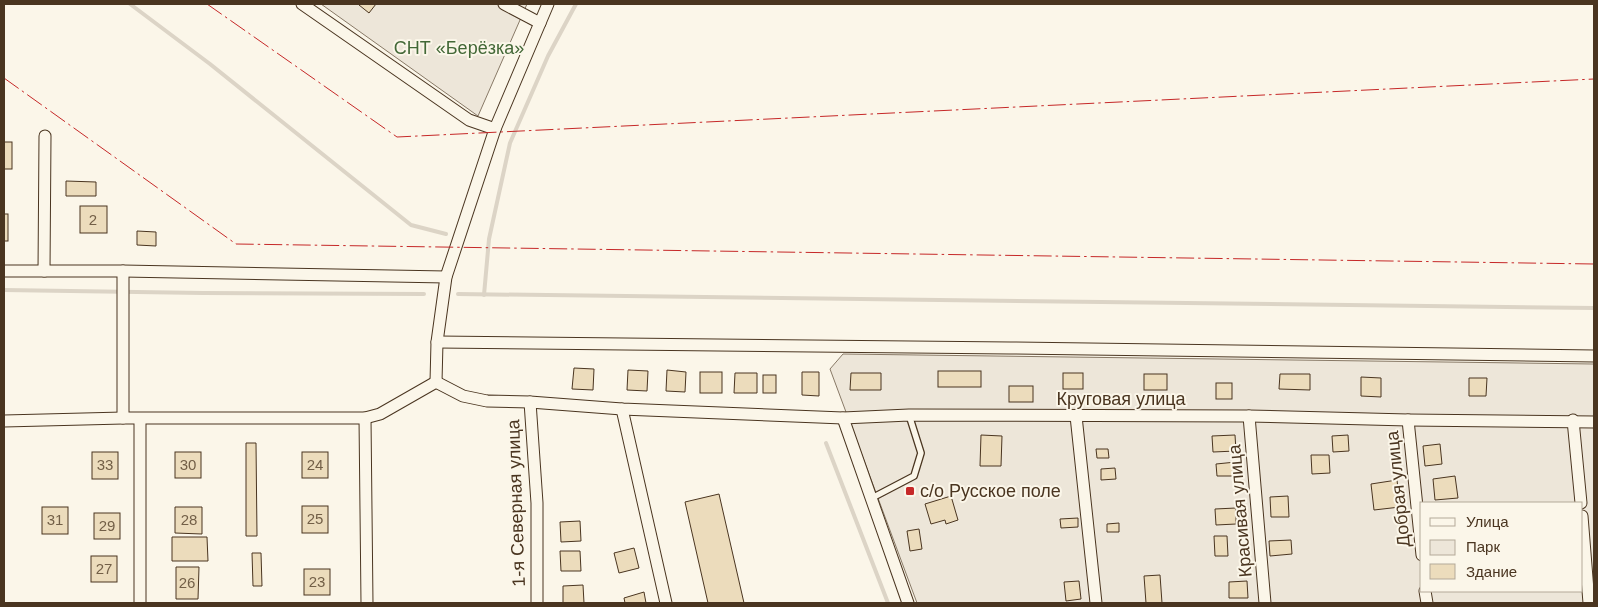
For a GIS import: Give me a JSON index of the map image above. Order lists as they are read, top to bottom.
{
  "streets": {
    "street": [
      "Круговая улица",
      "Добрая улица",
      "1-я Северная улица",
      "Красивая улица"
    ]
  },
  "crossings": [
    ["Круговая улица", "Добрая улица"],
    ["Круговая улица", "1-я Северная улица"],
    ["Круговая улица", "Красивая улица"]
  ],
  "parks": ["СНТ «Берёзка»"],
  "places": {
    "transit": ["с/о Русское поле"]
  },
  "house_numbers": [
    "2",
    "33",
    "30",
    "24",
    "25",
    "31",
    "28",
    "29",
    "27",
    "23",
    "26"
  ],
  "legend": ["Улица", "Парк", "Здание"]
}
